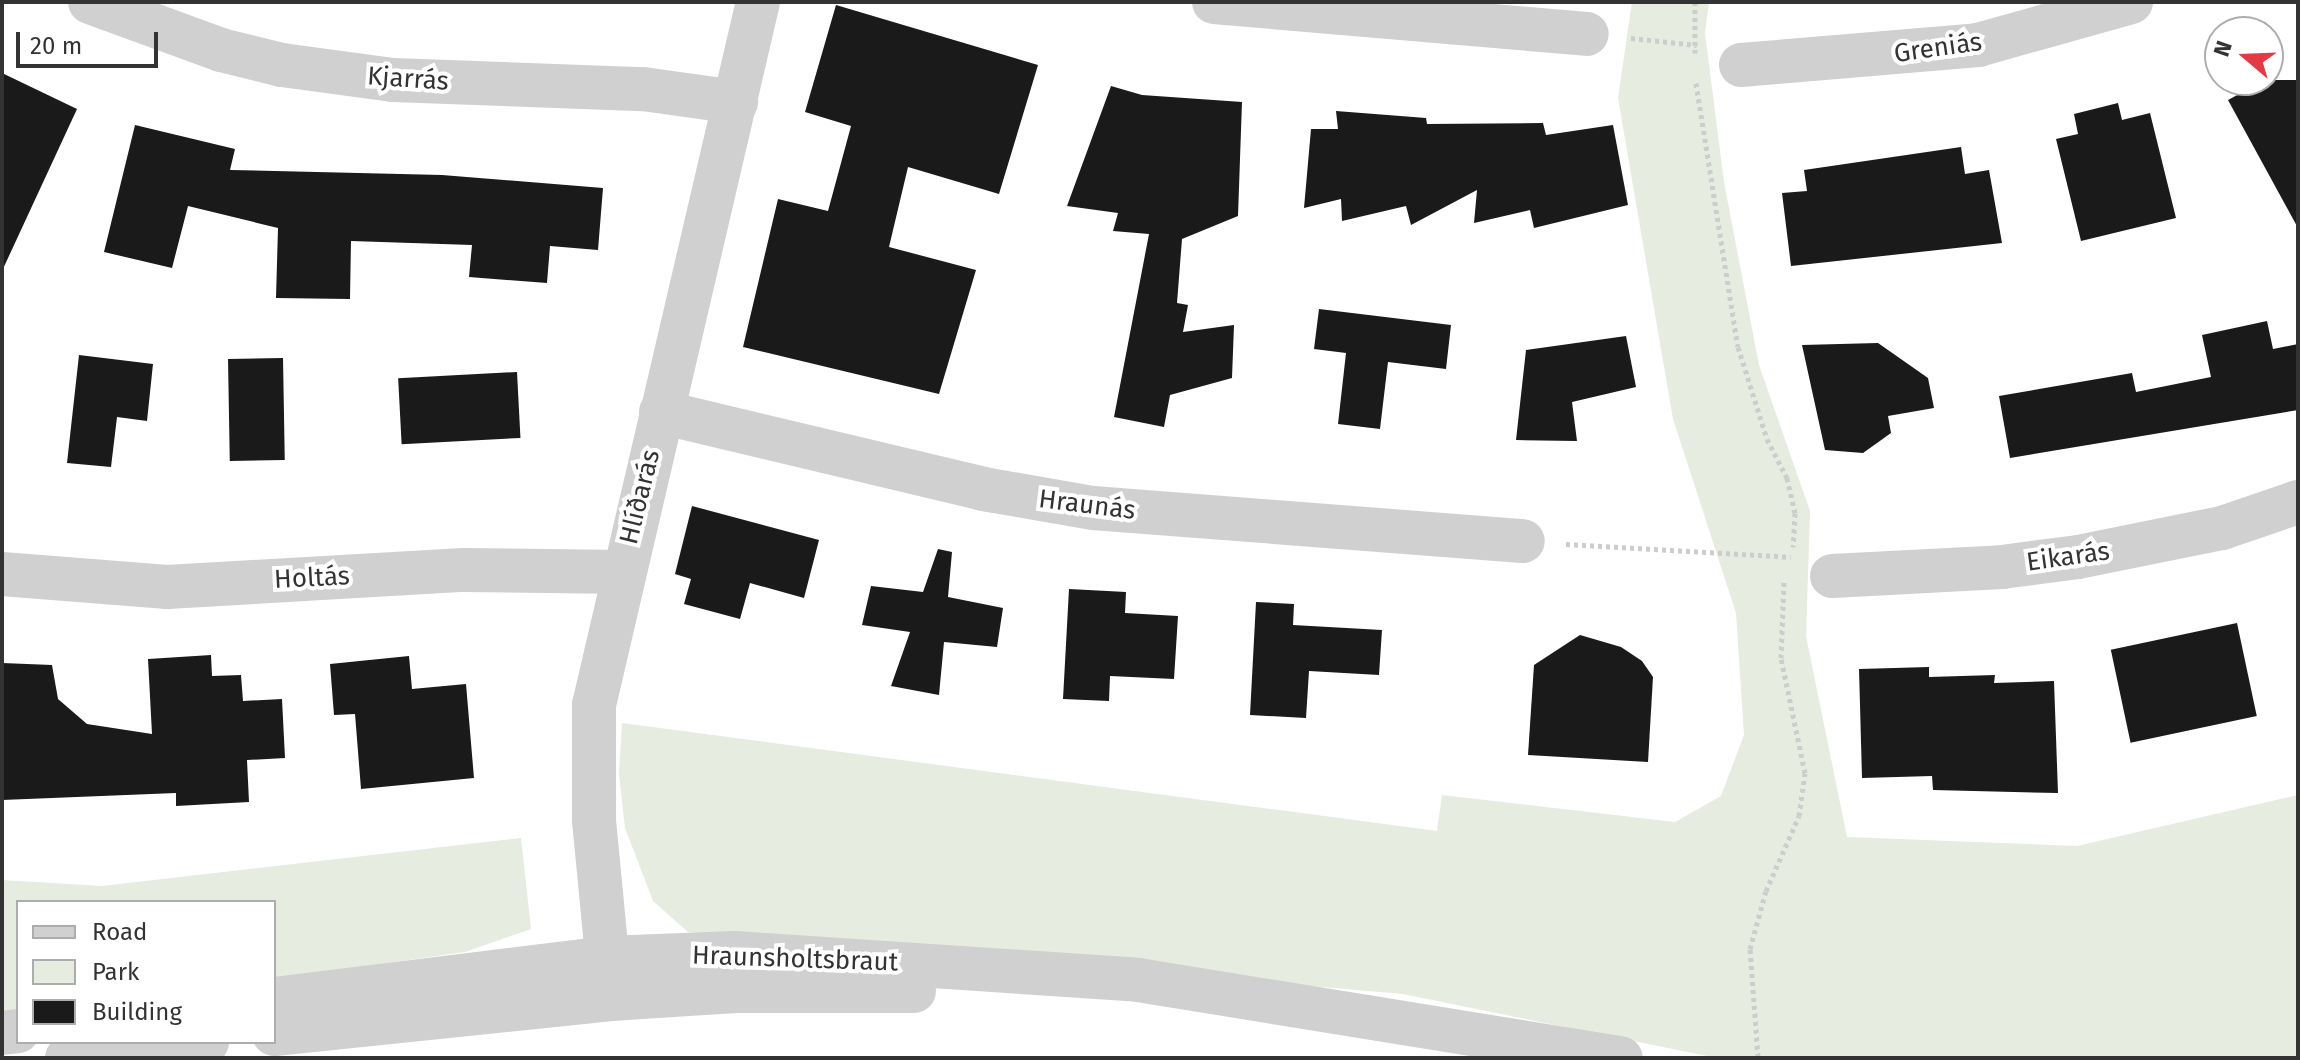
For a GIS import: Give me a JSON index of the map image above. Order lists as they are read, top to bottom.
{
  "streets": {
    "street": [
      "Greniás",
      "Kjarrás",
      "Hlíðarás",
      "Hraunás",
      "Eikarás",
      "Holtás",
      "Hraunsholtsbraut"
    ]
  },
  "crossings": [
    ["Kjarrás", "Hlíðarás"],
    ["Hlíðarás", "Hraunás"],
    ["Hlíðarás", "Holtás"],
    ["Hlíðarás", "Hraunsholtsbraut"]
  ],
  "legend": ["Road", "Park", "Building"],
  "scale_bar": "20 m",
  "north": "left"
}
